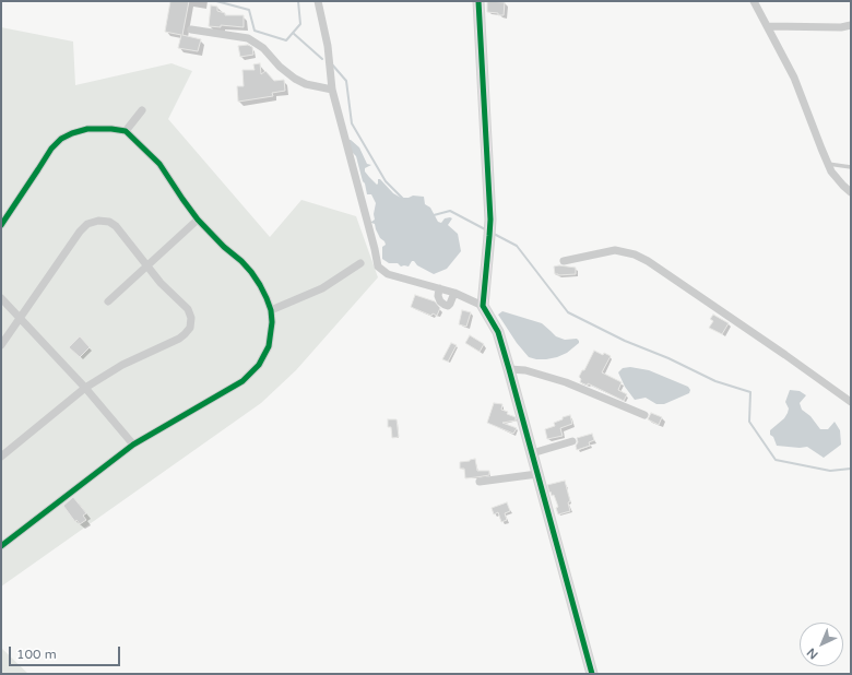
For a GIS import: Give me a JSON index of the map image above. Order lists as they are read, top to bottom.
{
  "scale_bar": "100 m",
  "north": "bottom left"
}
